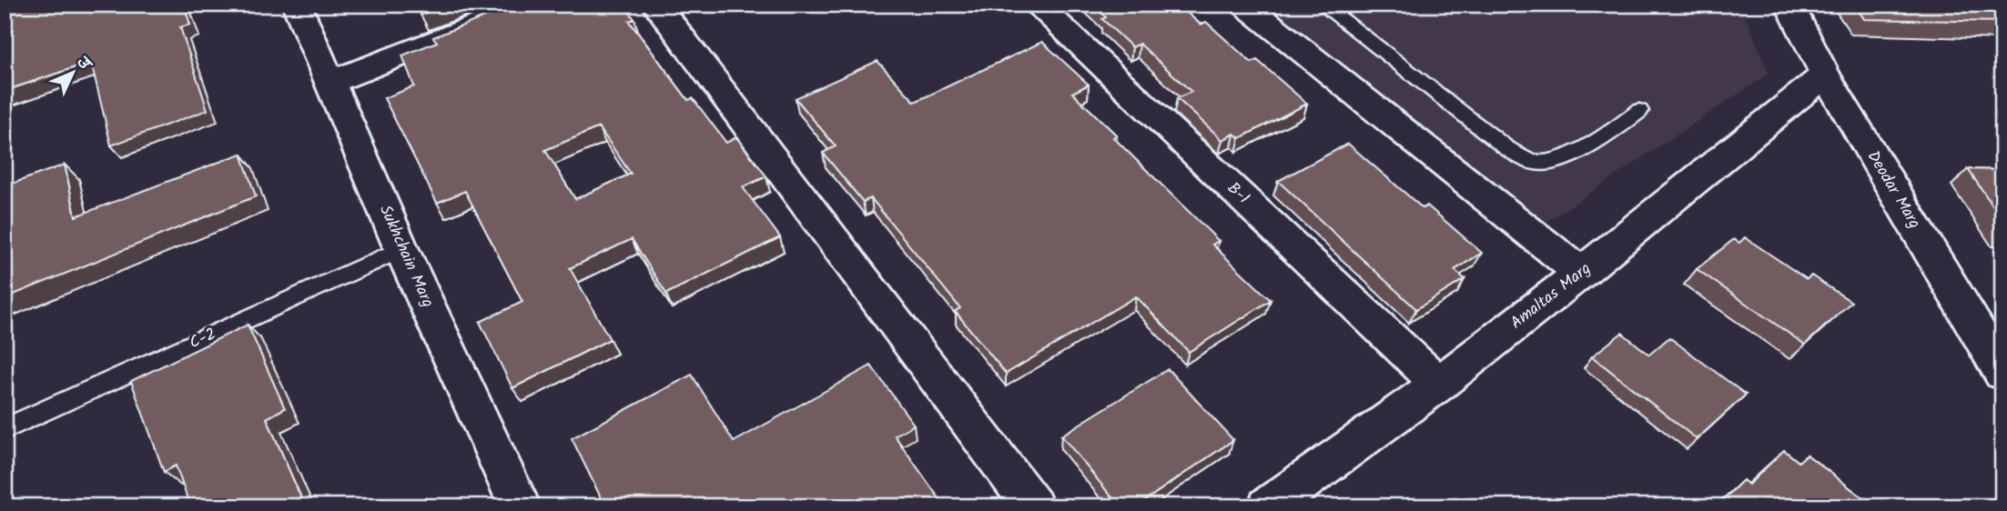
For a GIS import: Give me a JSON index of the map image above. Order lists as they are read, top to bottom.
{
  "streets": {
    "street": [
      "Deodar Marg",
      "B-1",
      "Sukhchain Marg",
      "Amaltas Marg"
    ],
    "lane": ["C-2"]
  },
  "crossings": [
    ["Deodar Marg", "Amaltas Marg"],
    ["B-1", "Amaltas Marg"],
    ["Sukhchain Marg", "C-2"]
  ],
  "north": "top right"
}
